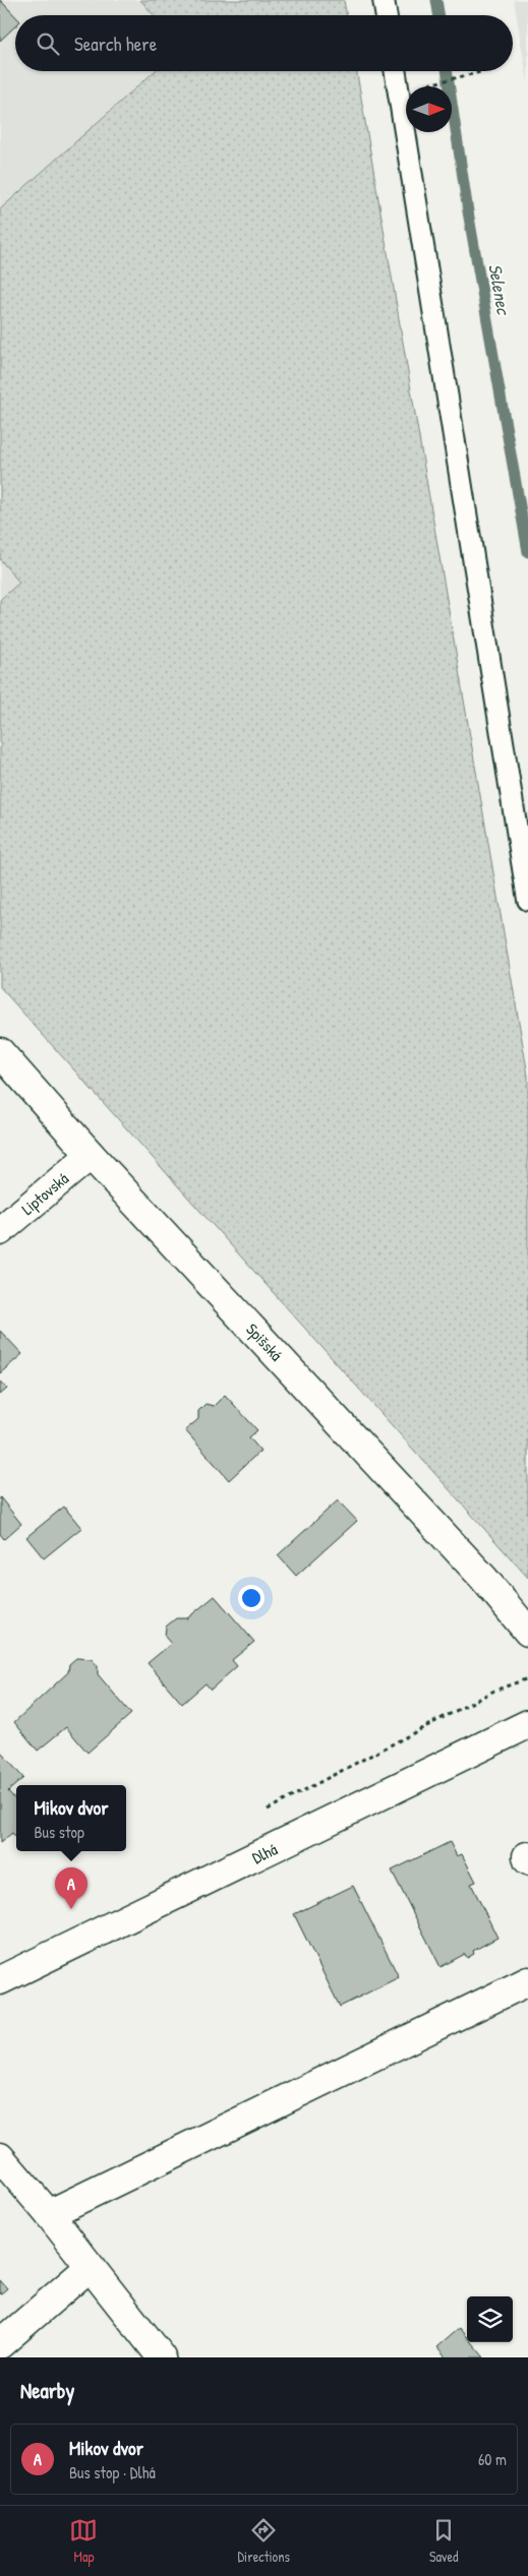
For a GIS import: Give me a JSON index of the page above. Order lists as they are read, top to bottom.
{
  "streets": {
    "street": ["Liptovská", "Spišská", "Dlhá"]
  },
  "crossings": [
    ["Liptovská", "Spišská"]
  ],
  "water": ["Selenec"],
  "north": "right",
  "page": {
    "search": "Search here",
    "popup": ["Mikov dvor", "Bus stop"],
    "pins": "A",
    "heading": "Nearby",
    "list": [
      {
        "mark": "A",
        "name": "Mikov dvor",
        "note": "Bus stop · Dlhá",
        "value": "60 m"
      }
    ],
    "nav": ["Map", "Directions", "Saved"]
  }
}
